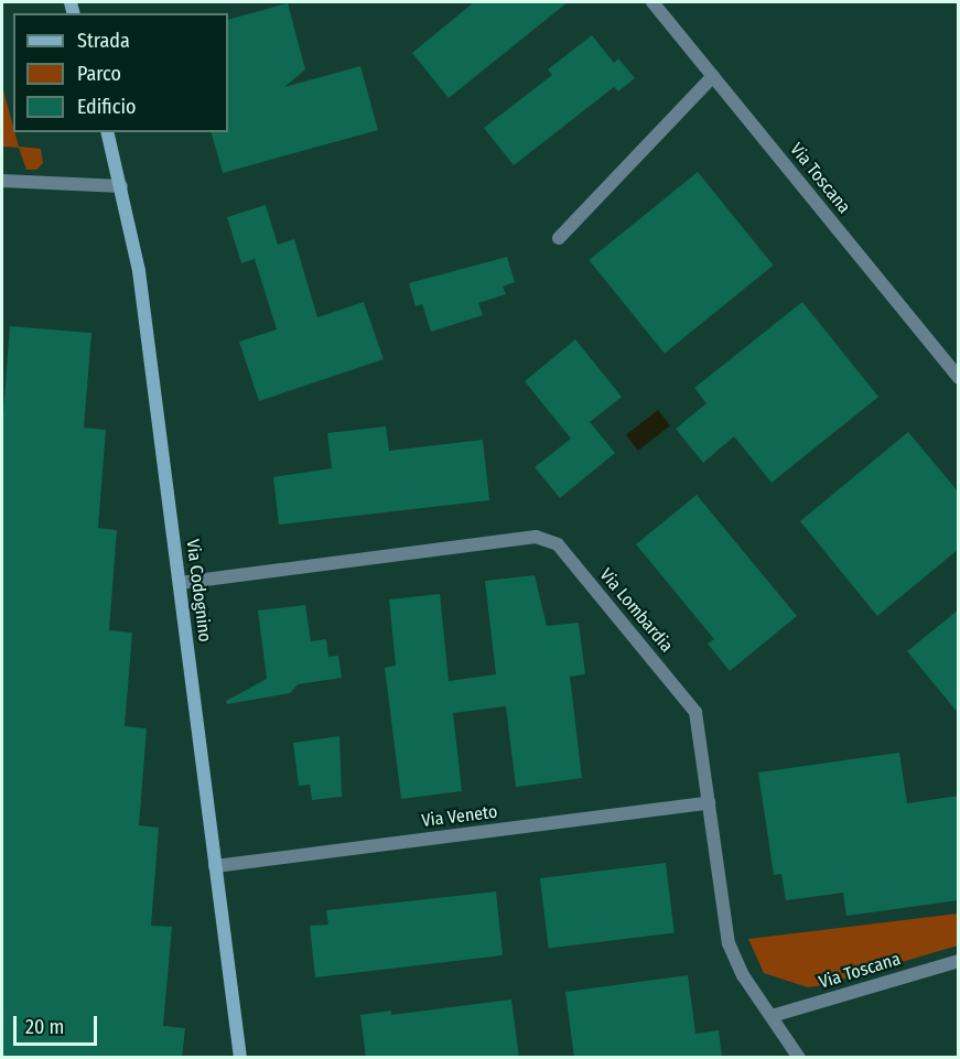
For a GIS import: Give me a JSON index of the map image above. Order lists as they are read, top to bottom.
{
  "streets": {
    "street": [
      "Via Toscana",
      "Via Codognino",
      "Via Lombardia",
      "Via Veneto"
    ]
  },
  "crossings": [
    ["Via Toscana", "Via Lombardia"],
    ["Via Codognino", "Via Lombardia"],
    ["Via Codognino", "Via Veneto"],
    ["Via Lombardia", "Via Veneto"]
  ],
  "legend": ["Strada", "Parco", "Edificio"],
  "scale_bar": "20 m"
}
